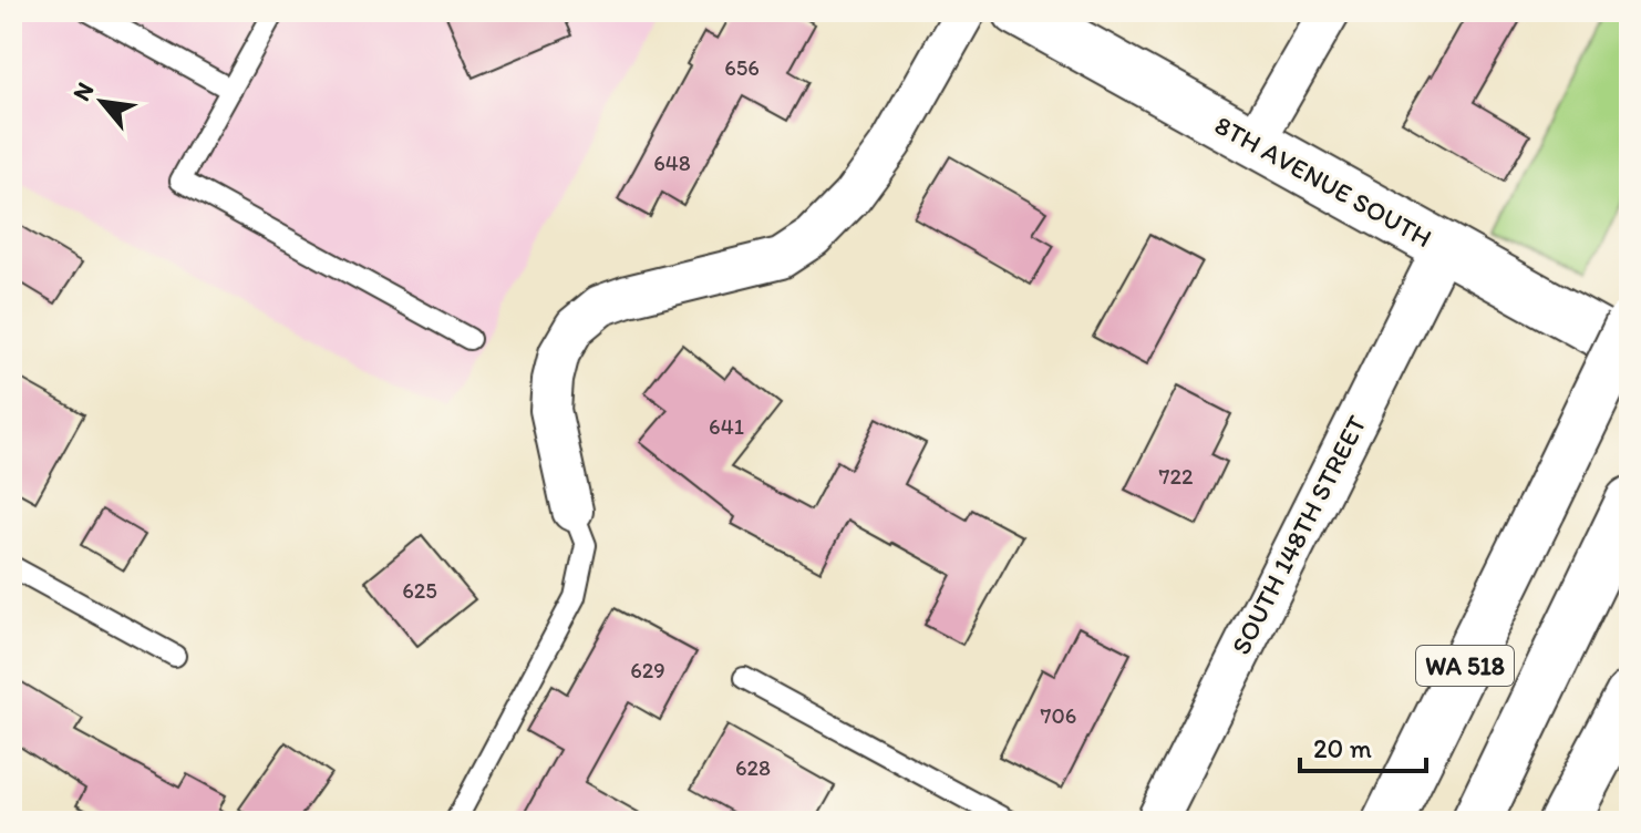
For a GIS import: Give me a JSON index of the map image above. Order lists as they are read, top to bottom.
{
  "streets": {
    "main road": ["8TH AVENUE SOUTH", "WA 518"],
    "street": ["SOUTH 148TH STREET"]
  },
  "crossings": [
    ["8TH AVENUE SOUTH", "SOUTH 148TH STREET"]
  ],
  "house_numbers": [
    "656",
    "648",
    "641",
    "722",
    "625",
    "629",
    "706",
    "628"
  ],
  "scale_bar": "20 m",
  "north": "top left"
}
